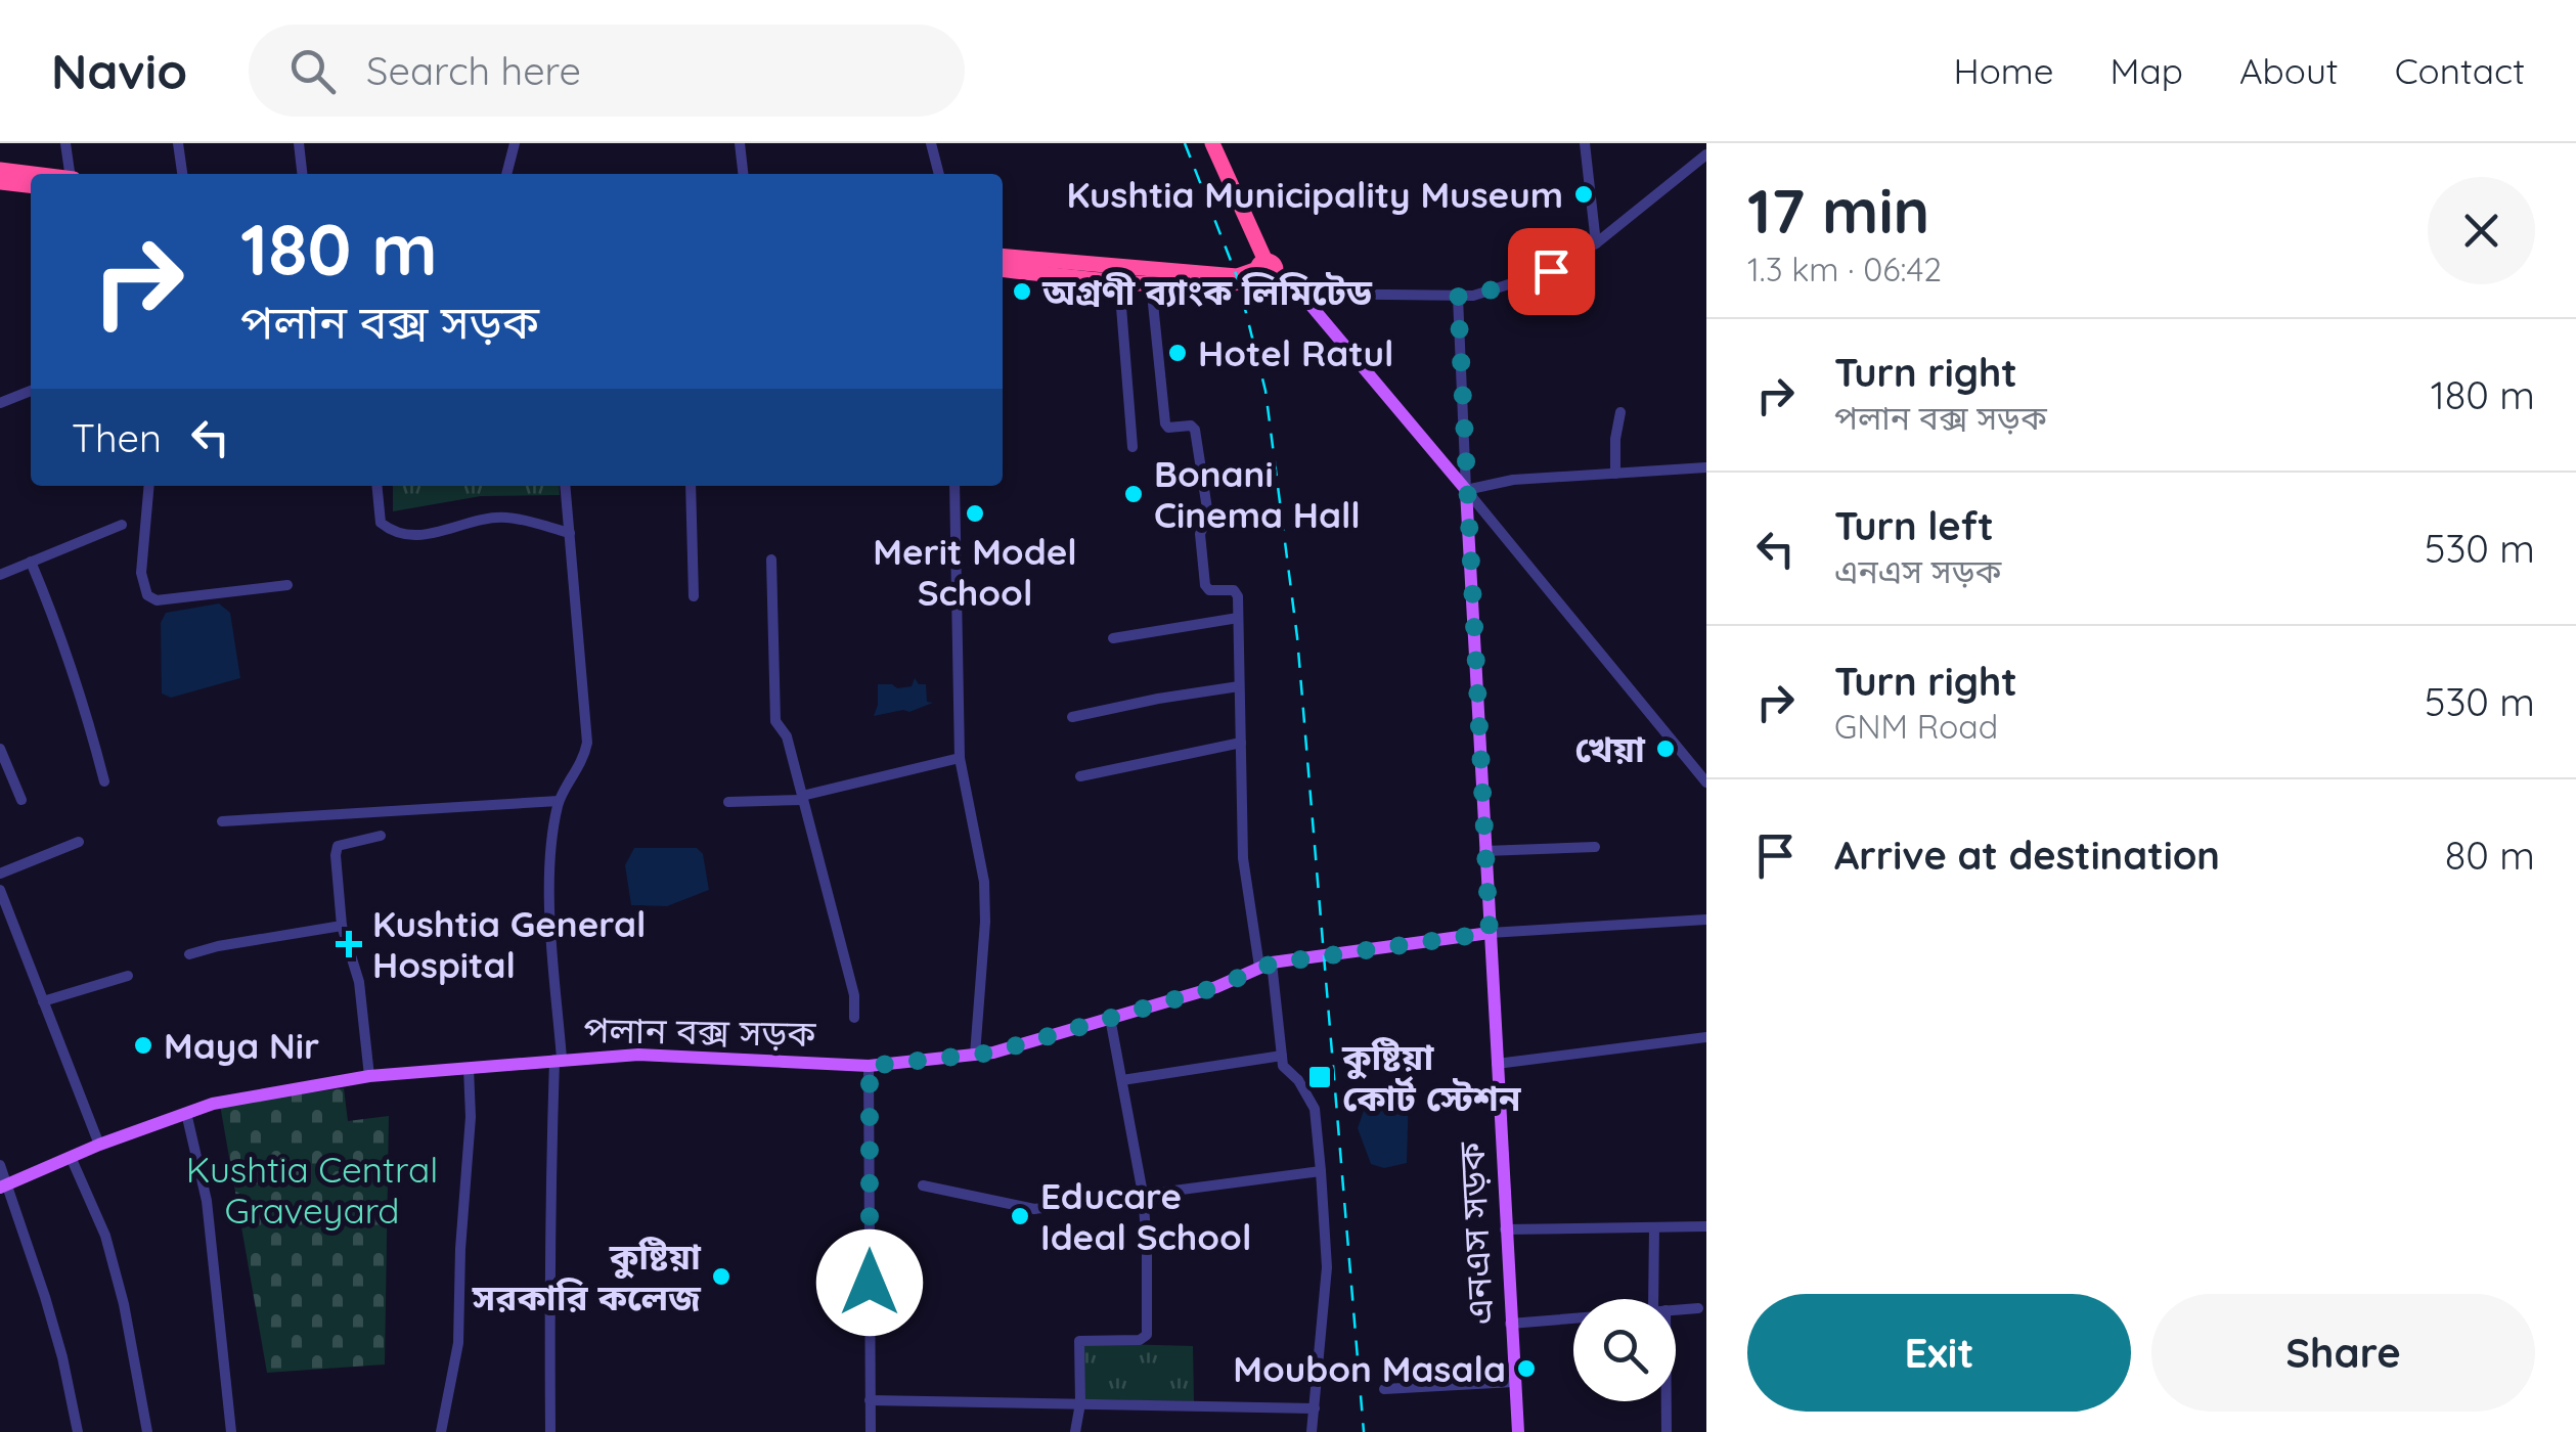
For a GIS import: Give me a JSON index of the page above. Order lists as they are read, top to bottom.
{
  "streets": {
    "main road": ["পলান বক্স সড়ক", "এনএস সড়ক"]
  },
  "crossings": [
    ["পলান বক্স সড়ক", "এনএস সড়ক"]
  ],
  "parks": ["Kushtia Central Graveyard"],
  "places": {
    "other": [
      "Kushtia Municipality Museum",
      "অগ্রণী ব্যাংক লিমিটেড",
      "Hotel Ratul",
      "Bonani Cinema Hall",
      "Merit Model School",
      "খেয়া",
      "Maya Nir",
      "Educare Ideal School",
      "কুষ্টিয়া সরকারি কলেজ",
      "Moubon Masala"
    ],
    "health": ["Kushtia General Hospital"],
    "transit": ["কুষ্টিয়া কোর্ট স্টেশন"]
  },
  "page": {
    "header": "Navio",
    "search": "Search here",
    "nav": [
      "Home",
      "Map",
      "About",
      "Contact"
    ],
    "heading": ["17 min", "1.3 km · 06:42"],
    "turn": ["180 m", "পলান বক্স সড়ক"],
    "list": [
      {
        "name": "Turn right",
        "note": "পলান বক্স সড়ক",
        "value": "180 m"
      },
      {
        "name": "Turn left",
        "note": "এনএস সড়ক",
        "value": "530 m"
      },
      {
        "name": "Turn right",
        "note": "GNM Road",
        "value": "530 m"
      },
      {
        "name": "Arrive at destination",
        "value": "80 m"
      }
    ],
    "then": "Then",
    "buttons": ["Exit", "Share"]
  }
}
